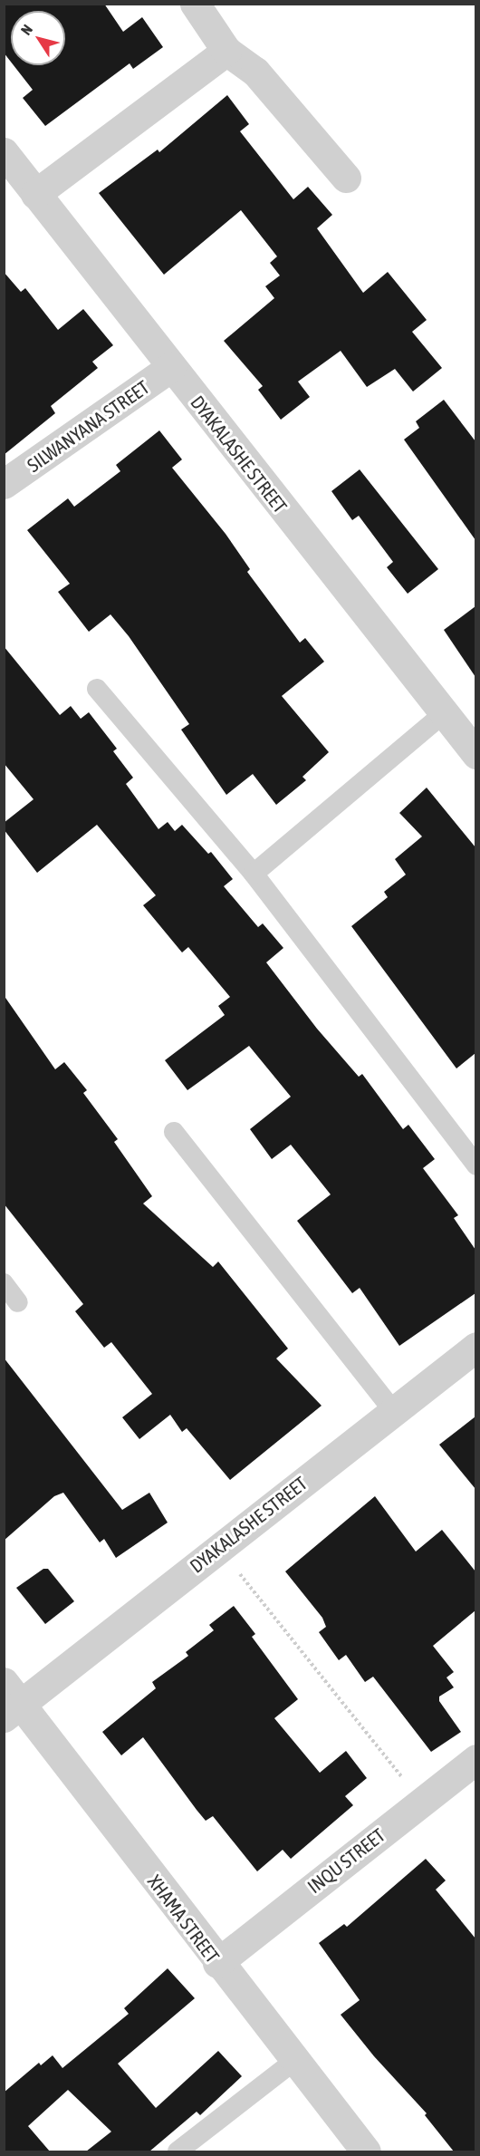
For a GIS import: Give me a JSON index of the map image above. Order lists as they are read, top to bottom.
{
  "streets": {
    "street": [
      "SILWANYANA STREET",
      "DYAKALASHE STREET",
      "INQU STREET",
      "XHAMA STREET"
    ]
  },
  "crossings": [
    ["SILWANYANA STREET", "DYAKALASHE STREET"],
    ["DYAKALASHE STREET", "XHAMA STREET"],
    ["INQU STREET", "XHAMA STREET"]
  ],
  "north": "top left"
}
